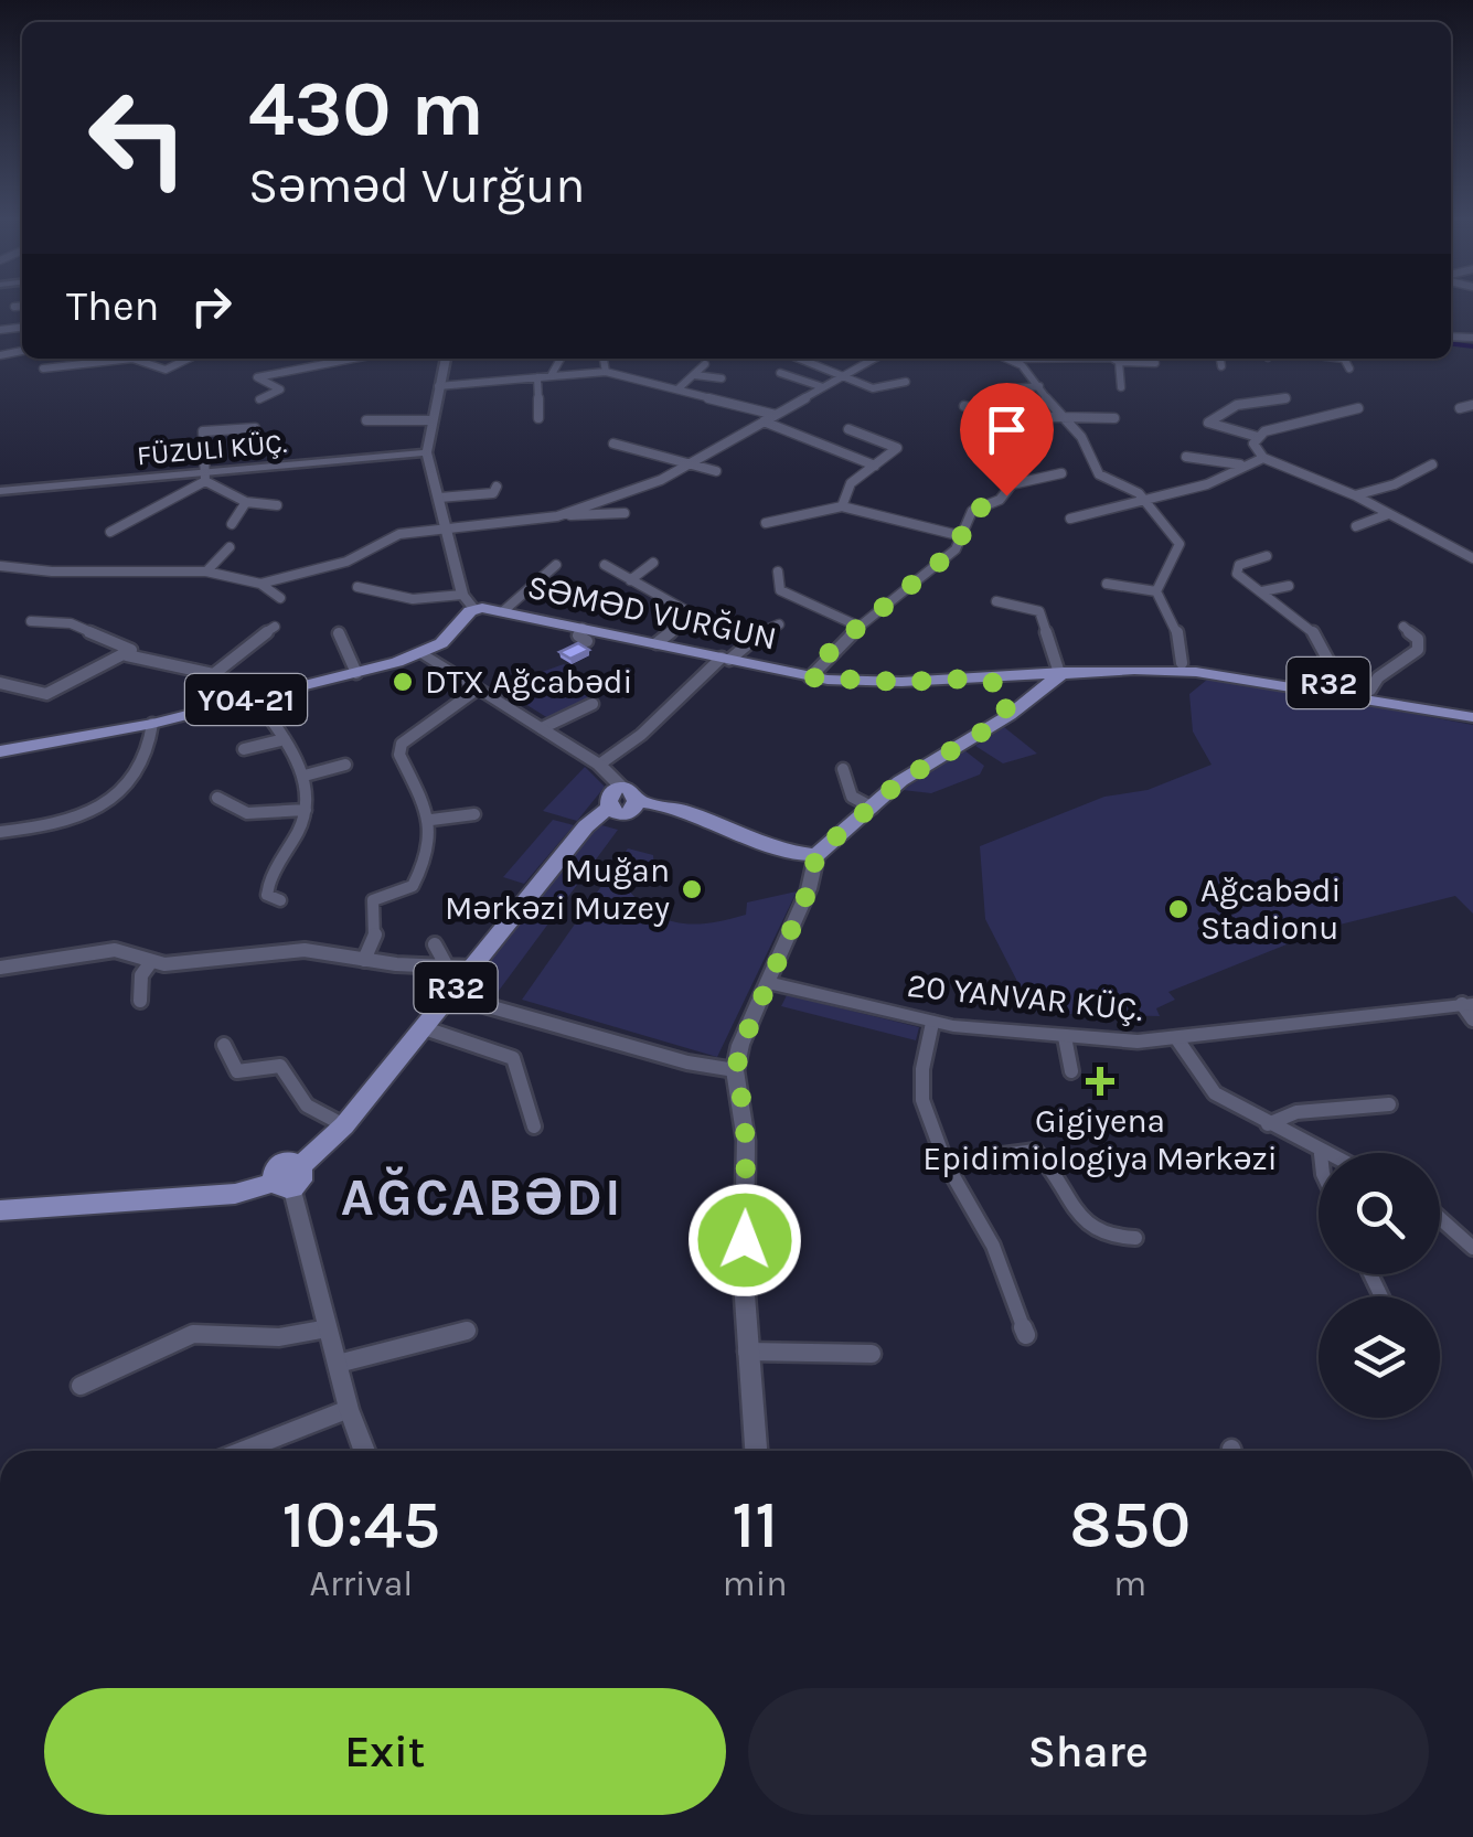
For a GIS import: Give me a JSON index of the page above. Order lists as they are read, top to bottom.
{
  "streets": {
    "main road": ["SƏMƏD VURĞUN", "R32", "Y04-21"],
    "street": ["FÜZULI KÜÇ.", "20 YANVAR KÜÇ."]
  },
  "crossings": [
    ["SƏMƏD VURĞUN", "Y04-21"]
  ],
  "districts": ["AĞCABƏDI"],
  "places": {
    "other": ["DTX Ağcabədi", "Muğan Mərkəzi Muzey", "Ağcabədi Stadionu"],
    "health": ["Gigiyena Epidimiologiya Mərkəzi"]
  },
  "page": {
    "turn": ["430 m", "Səməd Vurğun"],
    "then": "Then",
    "eta": [
      "10:45",
      "Arrival",
      "11",
      "min",
      "850",
      "m"
    ],
    "buttons": ["Exit", "Share"]
  }
}
